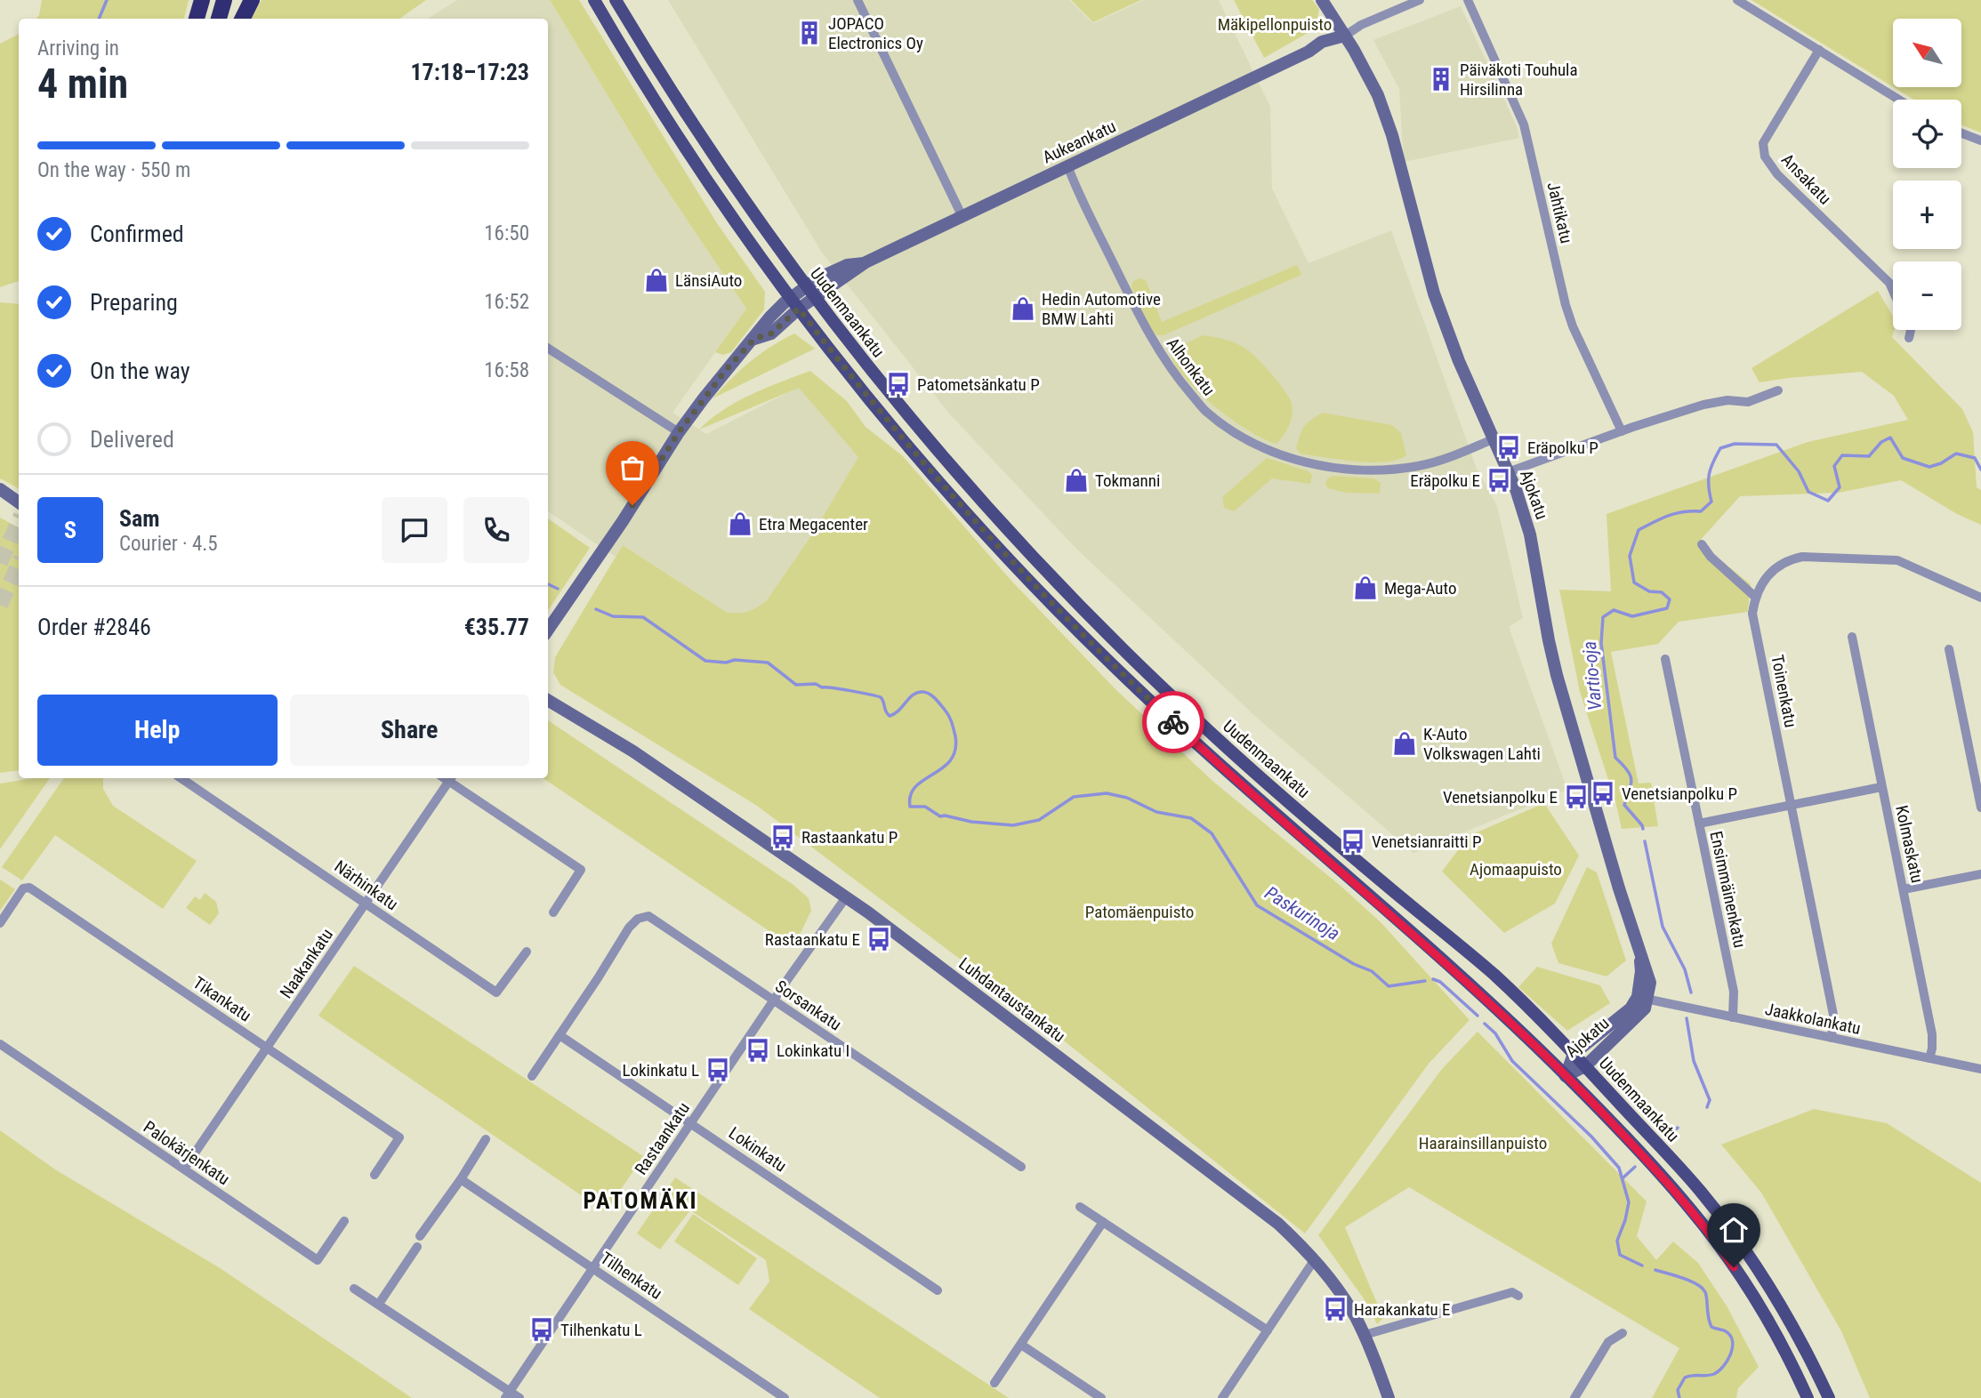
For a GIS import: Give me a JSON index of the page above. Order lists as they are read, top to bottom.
{
  "streets": {
    "main road": ["Uudenmaankatu"],
    "street": [
      "Aukeankatu",
      "Ansakatu",
      "Jahtikatu",
      "Alhonkatu",
      "Ajokatu",
      "Toinenkatu",
      "Kolmaskatu",
      "Närhinkatu",
      "Ensimmäinenkatu",
      "Naakankatu",
      "Tikankatu",
      "Luhdantaustankatu",
      "Sorsankatu",
      "Jaakkolankatu",
      "Rastaankatu",
      "Lokinkatu",
      "Palokärjenkatu",
      "Tilhenkatu"
    ]
  },
  "crossings": [
    ["Aukeankatu", "Uudenmaankatu"],
    ["Aukeankatu", "Alhonkatu"],
    ["Aukeankatu", "Ajokatu"],
    ["Uudenmaankatu", "Ajokatu"],
    ["Alhonkatu", "Ajokatu"],
    ["Ajokatu", "Jaakkolankatu"],
    ["Toinenkatu", "Jaakkolankatu"],
    ["Kolmaskatu", "Jaakkolankatu"],
    ["Närhinkatu", "Naakankatu"],
    ["Ensimmäinenkatu", "Jaakkolankatu"],
    ["Naakankatu", "Tikankatu"],
    ["Naakankatu", "Palokärjenkatu"],
    ["Luhdantaustankatu", "Rastaankatu"],
    ["Sorsankatu", "Rastaankatu"],
    ["Sorsankatu", "Lokinkatu"],
    ["Rastaankatu", "Lokinkatu"],
    ["Rastaankatu", "Tilhenkatu"]
  ],
  "districts": ["PATOMÄKI"],
  "water": ["Vartio-oja", "Paskurinoja"],
  "parks": [
    "Mäkipellonpuisto",
    "Ajomaapuisto",
    "Patomäenpuisto",
    "Haarainsillanpuisto"
  ],
  "places": {
    "building": ["JOPACO Electronics Oy", "Päiväkoti Touhula Hirsilinna"],
    "shop": [
      "LänsiAuto",
      "Hedin Automotive BMW Lahti",
      "Tokmanni",
      "Etra Megacenter",
      "Mega-Auto",
      "K-Auto Volkswagen Lahti"
    ],
    "bus stop": [
      "Patometsänkatu P",
      "Eräpolku P",
      "Eräpolku E",
      "Venetsianpolku P",
      "Venetsianpolku E",
      "Rastaankatu P",
      "Venetsianraitti P",
      "Rastaankatu E",
      "Lokinkatu I",
      "Lokinkatu L",
      "Harakankatu E",
      "Tilhenkatu L"
    ]
  },
  "north": "top left",
  "page": {
    "map_buttons": ["+", "−"],
    "heading": ["4 min", "Arriving in", "17:18–17:23"],
    "panel": [
      "Sam",
      "Courier · 4.5",
      "Order #2846",
      "€35.77"
    ],
    "bar": "On the way · 550 m",
    "list": [
      ["Confirmed", "16:50"],
      ["Preparing", "16:52"],
      ["On the way", "16:58"],
      "Delivered"
    ],
    "round": "S",
    "buttons": ["Help", "Share"]
  }
}
